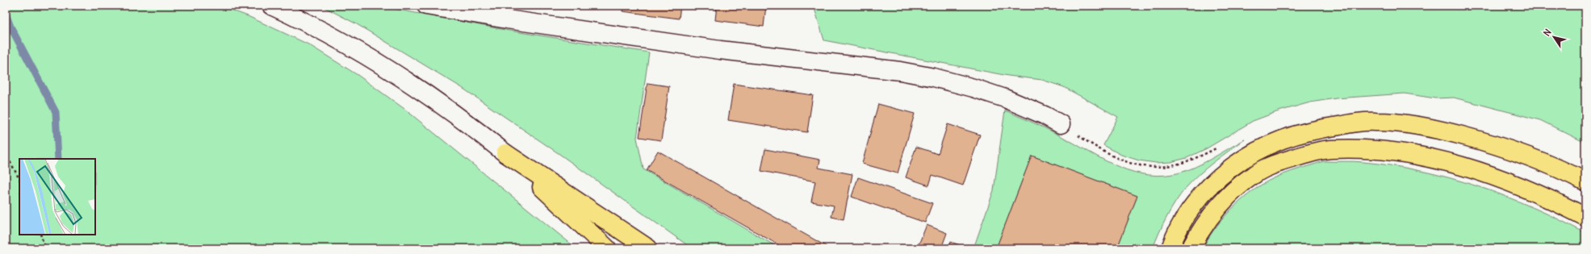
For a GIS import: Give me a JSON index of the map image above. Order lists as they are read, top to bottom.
{
  "north": "top left"
}
